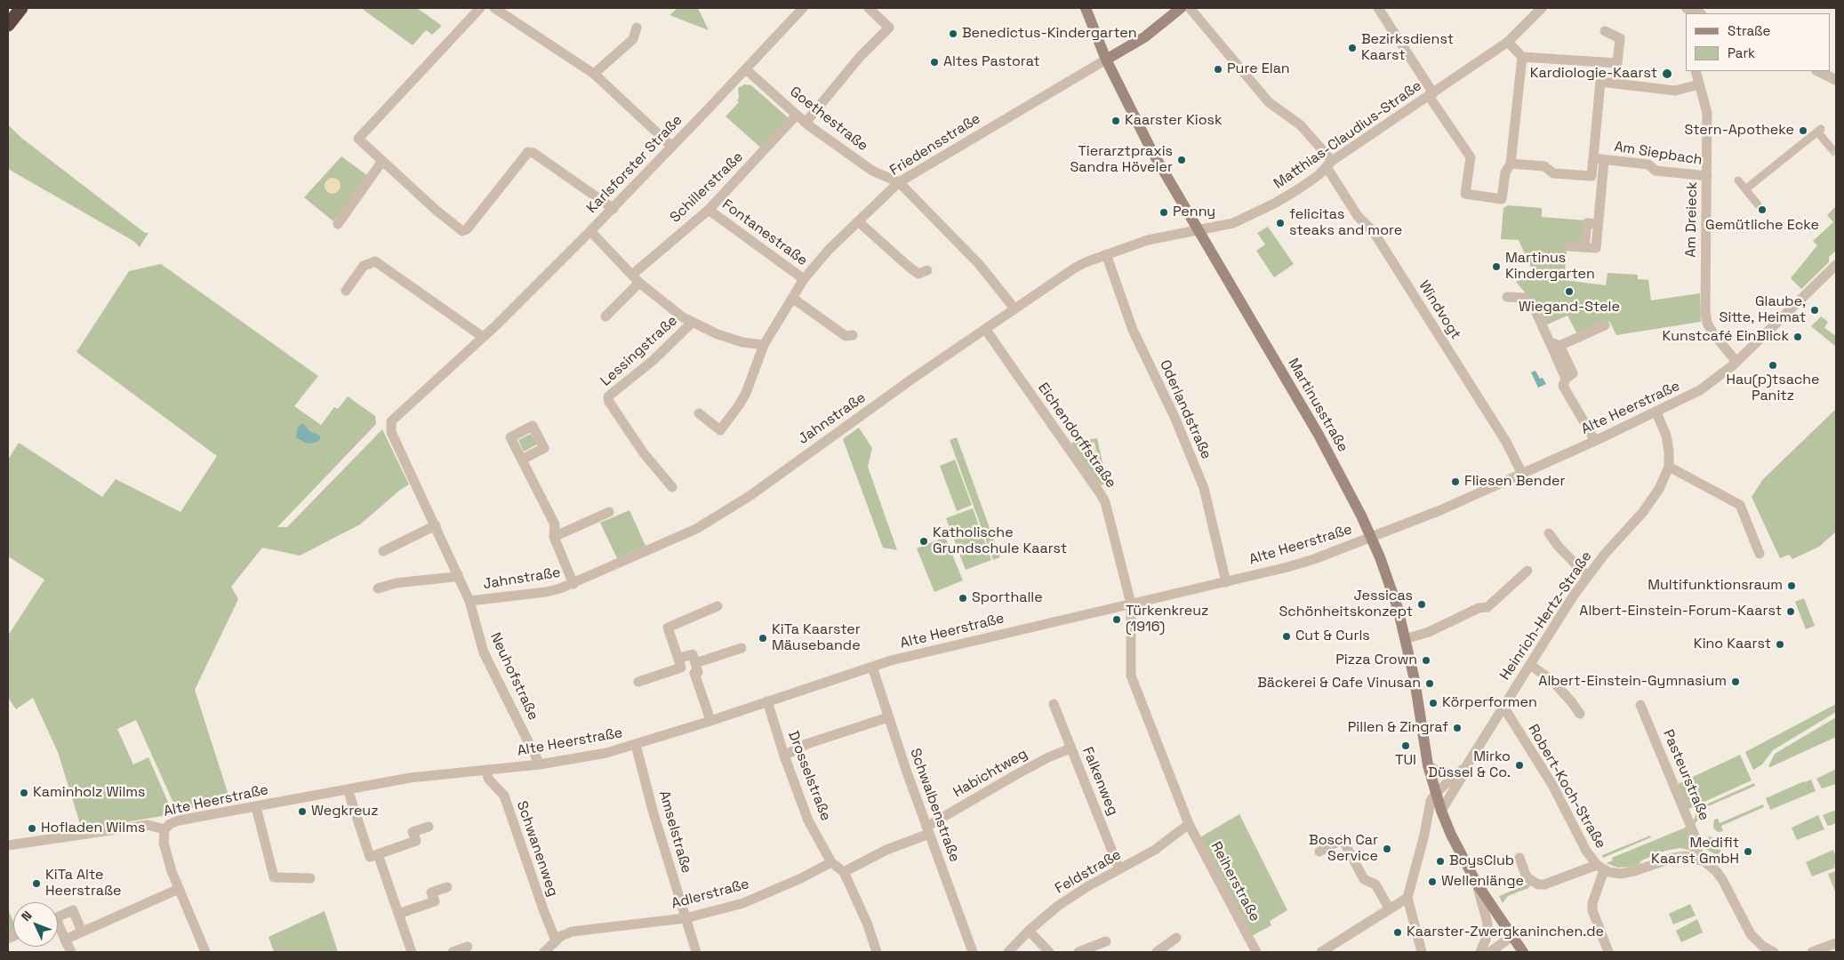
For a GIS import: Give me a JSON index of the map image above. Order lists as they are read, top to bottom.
{
  "streets": {
    "main road": ["Friedensstraße", "Martinusstraße"],
    "street": [
      "Goethestraße",
      "Matthias-Claudius-Straße",
      "Am Siepbach",
      "Karlsforster Straße",
      "Schillerstraße",
      "Am Dreieck",
      "Fontanestraße",
      "Windvogt",
      "Lessingstraße",
      "Alte Heerstraße",
      "Oderlandstraße",
      "Jahnstraße",
      "Eichendorffstraße",
      "Heinrich-Hertz-Straße",
      "Neuhofstraße",
      "Habichtweg",
      "Pasteurstraße",
      "Drosselstraße",
      "Falkenweg",
      "Robert-Koch-Straße",
      "Schwalbenstraße",
      "Amselstraße",
      "Schwanenweg",
      "Feldstraße",
      "Reiherstraße",
      "Adlerstraße"
    ]
  },
  "crossings": [
    ["Goethestraße", "Friedensstraße"],
    ["Goethestraße", "Karlsforster Straße"],
    ["Goethestraße", "Schillerstraße"],
    ["Matthias-Claudius-Straße", "Windvogt"],
    ["Matthias-Claudius-Straße", "Martinusstraße"],
    ["Matthias-Claudius-Straße", "Jahnstraße"],
    ["Friedensstraße", "Fontanestraße"],
    ["Friedensstraße", "Martinusstraße"],
    ["Am Siepbach", "Am Dreieck"],
    ["Karlsforster Straße", "Neuhofstraße"],
    ["Schillerstraße", "Fontanestraße"],
    ["Am Dreieck", "Alte Heerstraße"],
    ["Windvogt", "Alte Heerstraße"],
    ["Martinusstraße", "Alte Heerstraße"],
    ["Martinusstraße", "Jahnstraße"],
    ["Martinusstraße", "Heinrich-Hertz-Straße"],
    ["Alte Heerstraße", "Oderlandstraße"],
    ["Alte Heerstraße", "Eichendorffstraße"],
    ["Alte Heerstraße", "Heinrich-Hertz-Straße"],
    ["Alte Heerstraße", "Neuhofstraße"],
    ["Alte Heerstraße", "Drosselstraße"],
    ["Alte Heerstraße", "Schwalbenstraße"],
    ["Alte Heerstraße", "Amselstraße"],
    ["Alte Heerstraße", "Schwanenweg"],
    ["Oderlandstraße", "Jahnstraße"],
    ["Jahnstraße", "Eichendorffstraße"],
    ["Jahnstraße", "Neuhofstraße"],
    ["Eichendorffstraße", "Feldstraße"],
    ["Eichendorffstraße", "Reiherstraße"],
    ["Heinrich-Hertz-Straße", "Robert-Koch-Straße"],
    ["Habichtweg", "Falkenweg"],
    ["Habichtweg", "Schwalbenstraße"],
    ["Pasteurstraße", "Robert-Koch-Straße"],
    ["Drosselstraße", "Adlerstraße"],
    ["Falkenweg", "Feldstraße"],
    ["Amselstraße", "Adlerstraße"],
    ["Schwanenweg", "Adlerstraße"],
    ["Feldstraße", "Reiherstraße"]
  ],
  "places": [
    "Benedictus-Kindergarten",
    "Bezirksdienst Kaarst",
    "Altes Pastorat",
    "Pure Elan",
    "Kardiologie-Kaarst",
    "Kaarster Kiosk",
    "Stern-Apotheke",
    "Tierarztpraxis Sandra Höveler",
    "Gemütliche Ecke",
    "Penny",
    "felicitas steaks and more",
    "Martinus Kindergarten",
    "Wiegand-Stele",
    "Glaube, Sitte, Heimat",
    "Kunstcafé EinBlick",
    "Hau(p)tsache Panitz",
    "Fliesen Bender",
    "Katholische Grundschule Kaarst",
    "Multifunktionsraum",
    "Sporthalle",
    "Jessicas Schönheitskonzept",
    "Albert-Einstein-Forum-Kaarst",
    "Türkenkreuz (1916)",
    "Cut & Curls",
    "KiTa Kaarster Mäusebande",
    "Kino Kaarst",
    "Pizza Crown",
    "Albert-Einstein-Gymnasium",
    "Bäckerei & Cafe Vinusan",
    "Körperformen",
    "Pillen & Zingraf",
    "TUI",
    "Mirko Düssel & Co.",
    "Kaminholz Wilms",
    "Wegkreuz",
    "Hofladen Wilms",
    "Bosch Car Service",
    "Medifit Kaarst GmbH",
    "BoysClub",
    "Wellenlänge",
    "KiTa Alte Heerstraße",
    "Kaarster-Zwergkaninchen.de"
  ],
  "legend": ["Straße", "Park"],
  "north": "top left"
}
